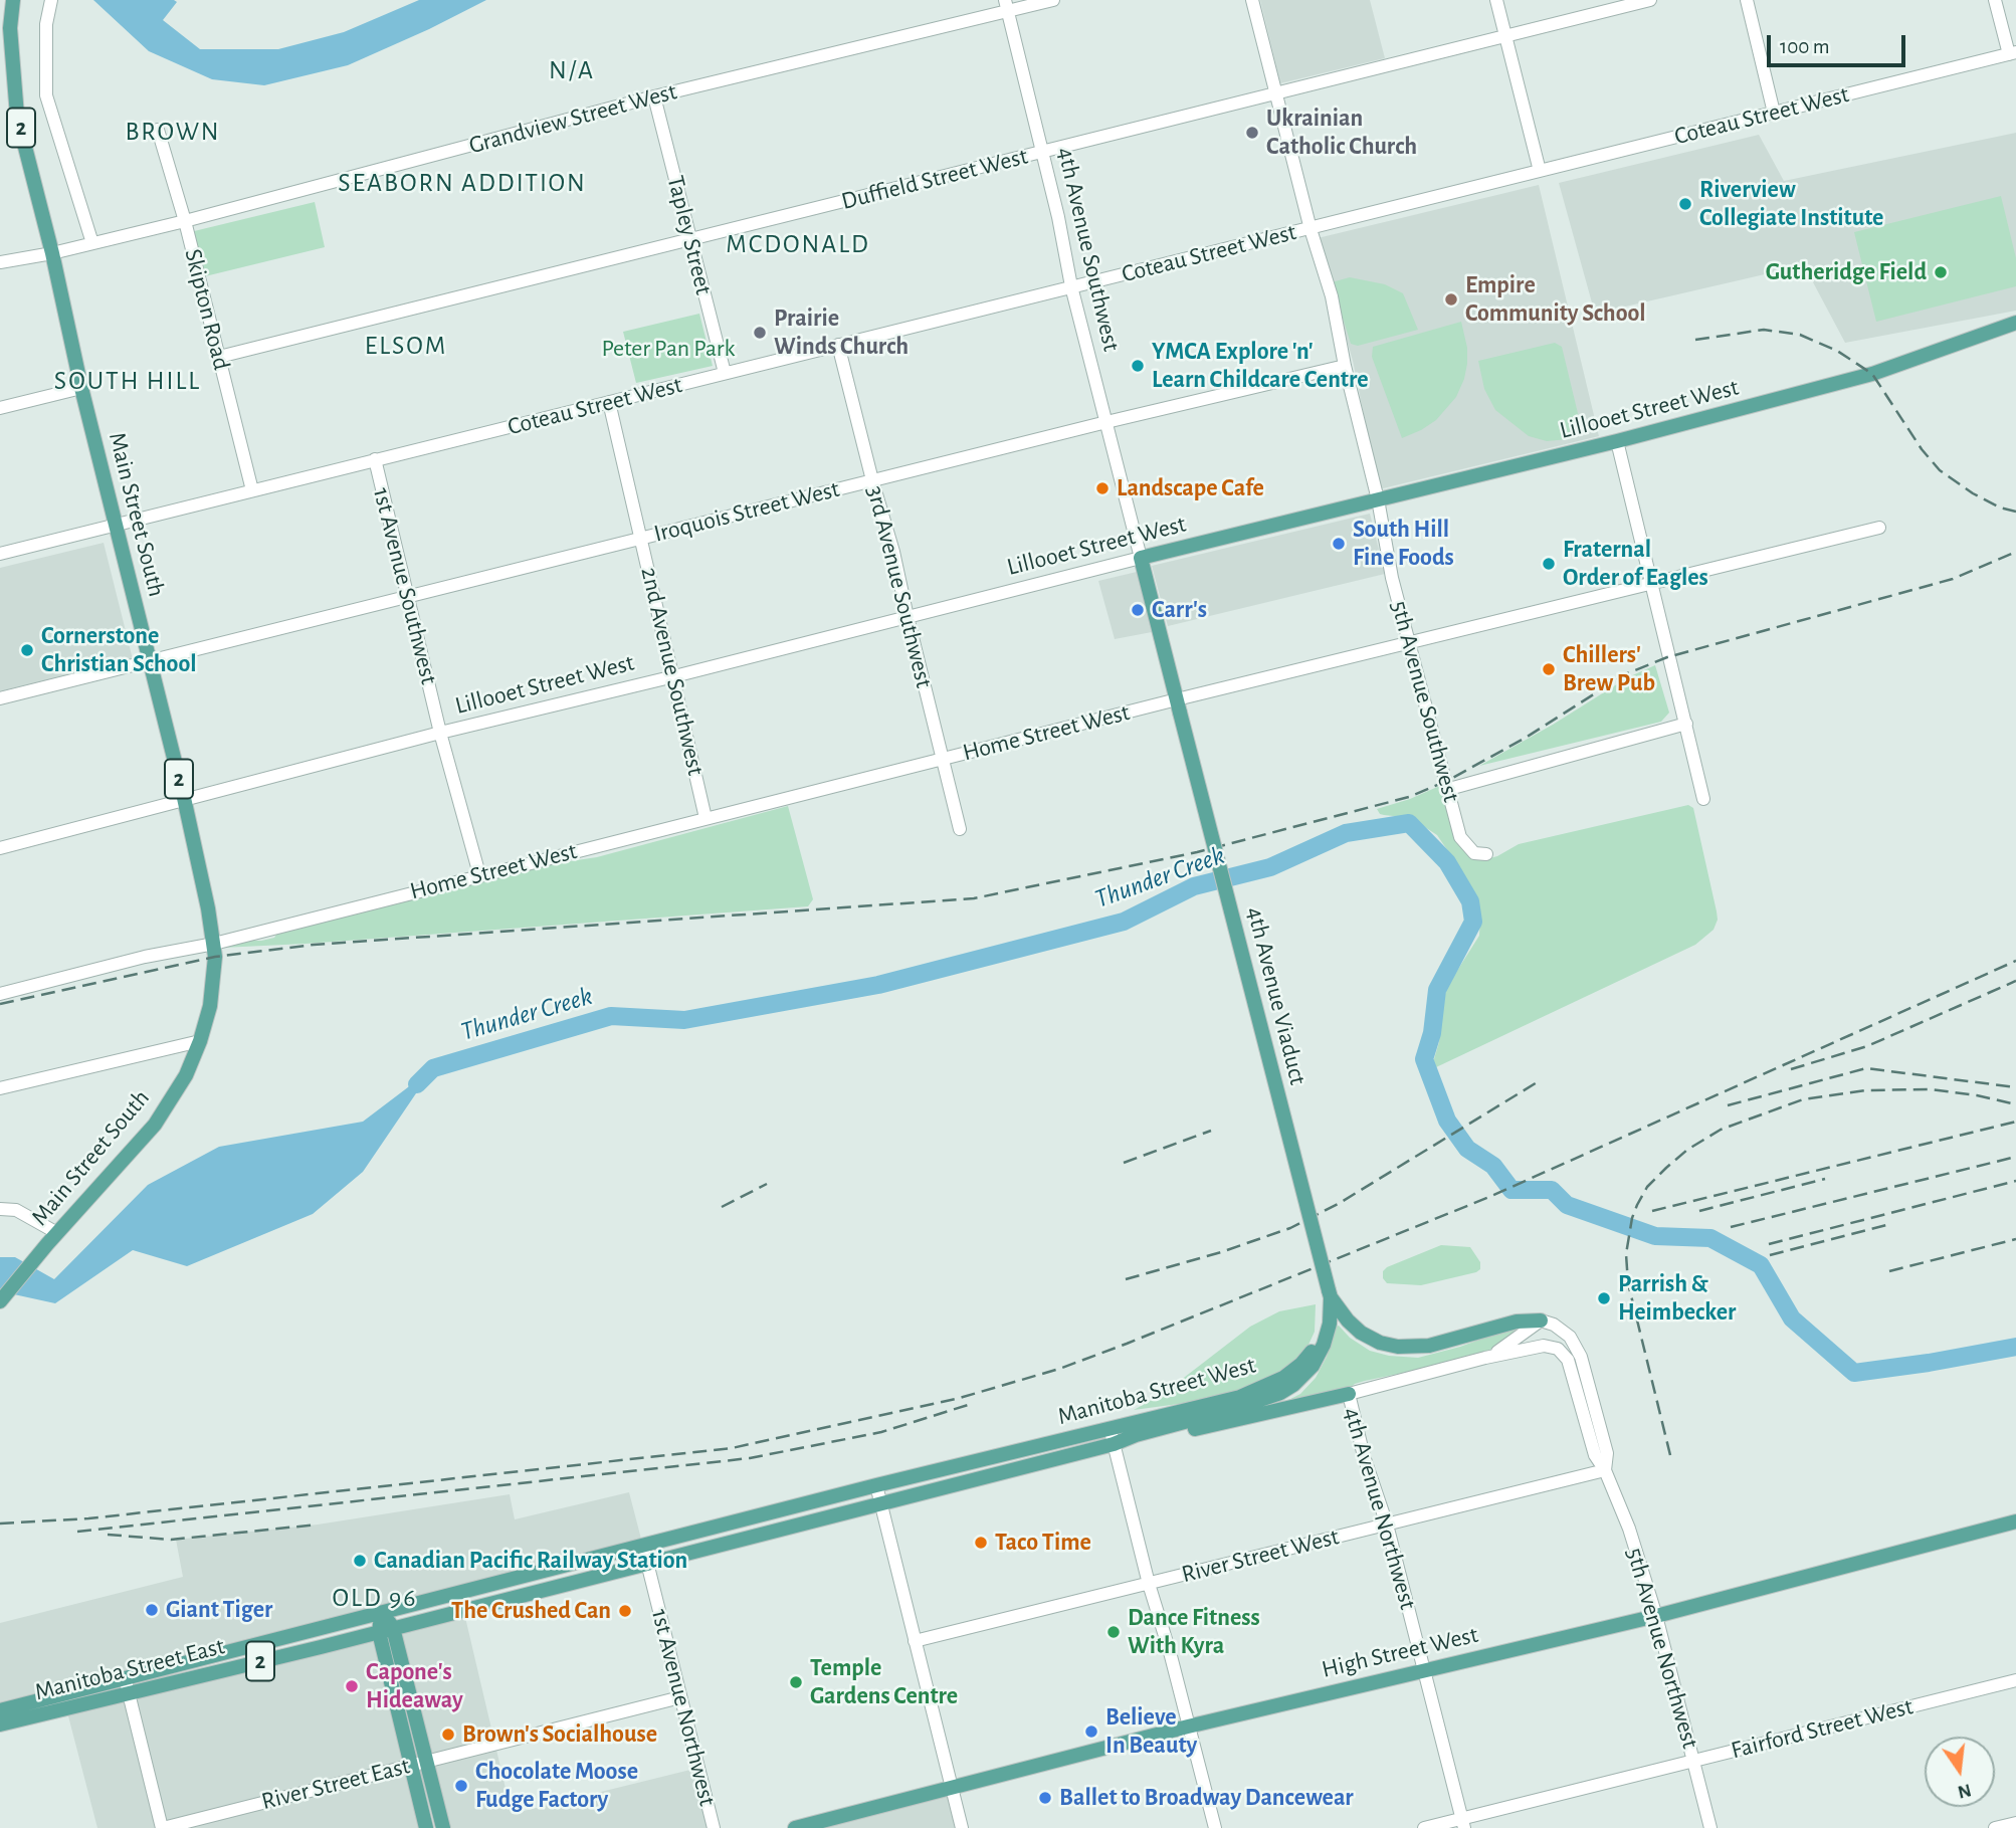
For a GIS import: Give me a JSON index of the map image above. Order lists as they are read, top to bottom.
{
  "streets": {
    "main road": [
      "2",
      "4th Avenue Southwest",
      "Lillooet Street West",
      "Main Street South",
      "4th Avenue Viaduct",
      "Manitoba Street West",
      "High Street West",
      "Manitoba Street East"
    ],
    "street": [
      "Coteau Street West",
      "Grandview Street West",
      "Duffield Street West",
      "Tapley Street",
      "Skipton Road",
      "Iroquois Street West",
      "1st Avenue Southwest",
      "3rd Avenue Southwest",
      "2nd Avenue Southwest",
      "5th Avenue Southwest",
      "Home Street West",
      "4th Avenue Northwest",
      "River Street West",
      "5th Avenue Northwest",
      "1st Avenue Northwest",
      "Fairford Street West",
      "River Street East"
    ]
  },
  "crossings": [
    ["Coteau Street West", "Tapley Street"],
    ["Coteau Street West", "4th Avenue Southwest"],
    ["Coteau Street West", "Skipton Road"],
    ["Coteau Street West", "Main Street South"],
    ["Coteau Street West", "1st Avenue Southwest"],
    ["Coteau Street West", "3rd Avenue Southwest"],
    ["Coteau Street West", "2nd Avenue Southwest"],
    ["Coteau Street West", "5th Avenue Southwest"],
    ["Grandview Street West", "2"],
    ["Grandview Street West", "Tapley Street"],
    ["Grandview Street West", "4th Avenue Southwest"],
    ["Grandview Street West", "Skipton Road"],
    ["Grandview Street West", "Main Street South"],
    ["2", "Main Street South"],
    ["Duffield Street West", "Tapley Street"],
    ["Duffield Street West", "4th Avenue Southwest"],
    ["Duffield Street West", "Skipton Road"],
    ["Duffield Street West", "5th Avenue Southwest"],
    ["4th Avenue Southwest", "Lillooet Street West"],
    ["4th Avenue Southwest", "Iroquois Street West"],
    ["4th Avenue Southwest", "Home Street West"],
    ["4th Avenue Southwest", "4th Avenue Viaduct"],
    ["Lillooet Street West", "Main Street South"],
    ["Lillooet Street West", "1st Avenue Southwest"],
    ["Lillooet Street West", "3rd Avenue Southwest"],
    ["Lillooet Street West", "2nd Avenue Southwest"],
    ["Lillooet Street West", "5th Avenue Southwest"],
    ["Iroquois Street West", "Main Street South"],
    ["Iroquois Street West", "1st Avenue Southwest"],
    ["Iroquois Street West", "3rd Avenue Southwest"],
    ["Iroquois Street West", "2nd Avenue Southwest"],
    ["Iroquois Street West", "5th Avenue Southwest"],
    ["Main Street South", "Home Street West"],
    ["1st Avenue Southwest", "Home Street West"],
    ["3rd Avenue Southwest", "Home Street West"],
    ["2nd Avenue Southwest", "Home Street West"],
    ["5th Avenue Southwest", "Home Street West"],
    ["Home Street West", "4th Avenue Viaduct"],
    ["4th Avenue Viaduct", "Manitoba Street West"],
    ["Manitoba Street West", "Manitoba Street East"],
    ["Manitoba Street West", "1st Avenue Northwest"],
    ["4th Avenue Northwest", "River Street West"],
    ["4th Avenue Northwest", "High Street West"],
    ["4th Avenue Northwest", "Fairford Street West"],
    ["River Street West", "5th Avenue Northwest"],
    ["5th Avenue Northwest", "High Street West"],
    ["5th Avenue Northwest", "Fairford Street West"]
  ],
  "districts": [
    "N/A",
    "BROWN",
    "SEABORN ADDITION",
    "MCDONALD",
    "ELSOM",
    "SOUTH HILL",
    "OLD 96"
  ],
  "water": ["Thunder Creek"],
  "parks": ["Peter Pan Park"],
  "places": [
    "Ukrainian Catholic Church",
    "Riverview Collegiate Institute",
    "Gutheridge Field",
    "Empire Community School",
    "Prairie Winds Church",
    "YMCA Explore 'n' Learn Childcare Centre",
    "Landscape Cafe",
    "South Hill Fine Foods",
    "Fraternal Order of Eagles",
    "Carr's",
    "Cornerstone Christian School",
    "Chillers' Brew Pub",
    "Parrish & Heimbecker",
    "Taco Time",
    "Canadian Pacific Railway Station",
    "Giant Tiger",
    "The Crushed Can",
    "Dance Fitness With Kyra",
    "Temple Gardens Centre",
    "Capone's Hideaway",
    "Believe In Beauty",
    "Brown's Socialhouse",
    "Chocolate Moose Fudge Factory",
    "Ballet to Broadway Dancewear"
  ],
  "scale_bar": "100 m",
  "north": "bottom"
}
